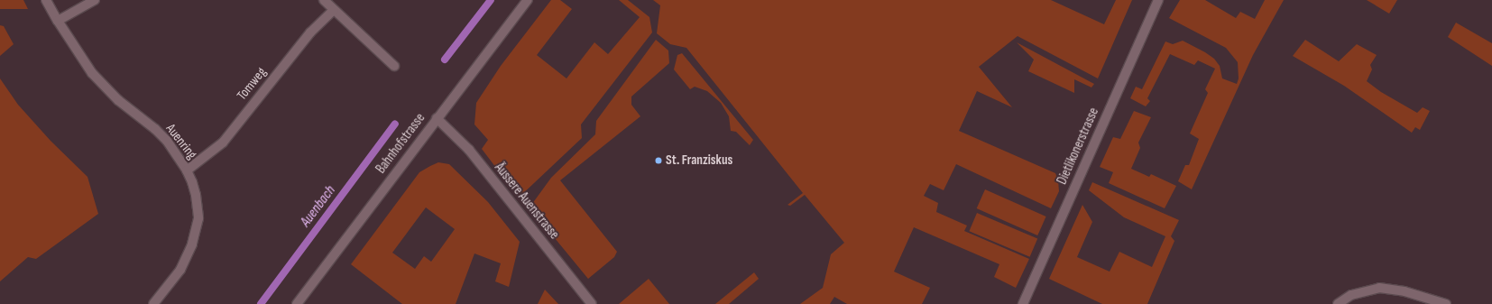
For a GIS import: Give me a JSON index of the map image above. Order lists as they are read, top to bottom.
{
  "streets": {
    "street": [
      "Tomweg",
      "Auenring",
      "Bahnhofstrasse",
      "Dietlikonerstrasse",
      "Äussere Auenstrasse"
    ]
  },
  "crossings": [
    ["Tomweg", "Auenring"],
    ["Bahnhofstrasse", "Äussere Auenstrasse"]
  ],
  "water": ["Auenbach"],
  "places": ["St. Franziskus"]
}
